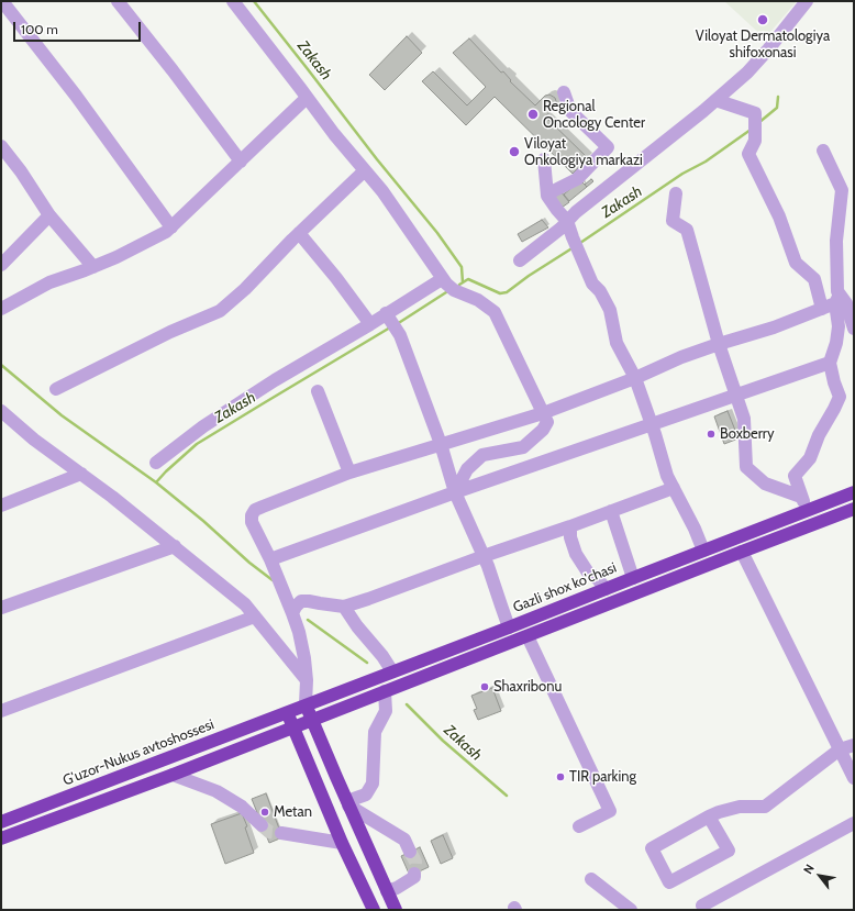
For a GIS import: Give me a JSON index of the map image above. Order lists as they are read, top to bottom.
{
  "streets": {
    "highway": ["Gazli shox ko'chasi", "G'uzor-Nukus avtoshossesi"]
  },
  "crossings": [
    ["Gazli shox ko'chasi", "G'uzor-Nukus avtoshossesi"]
  ],
  "water": ["Zakash"],
  "places": [
    "Viloyat Dermatologiya shifoxonasi",
    "Regional Oncology Center",
    "Viloyat Onkologiya markazi",
    "Boxberry",
    "Shaxribonu",
    "TIR parking",
    "Metan"
  ],
  "scale_bar": "100 m",
  "north": "top left"
}
